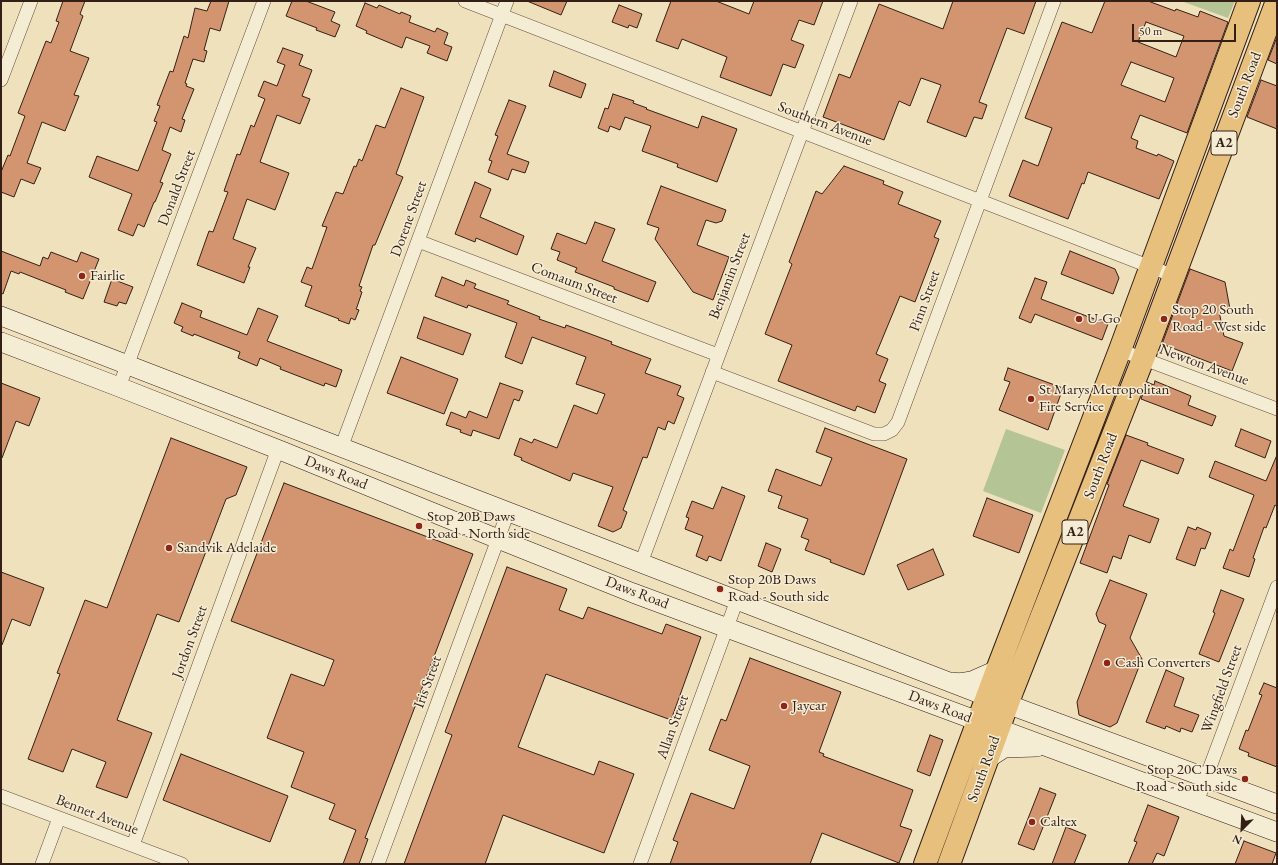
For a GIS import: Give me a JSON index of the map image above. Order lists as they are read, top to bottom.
{
  "streets": {
    "highway": ["South Road", "A2"],
    "main road": ["Daws Road"],
    "street": [
      "Southern Avenue",
      "Donald Street",
      "Dorene Street",
      "Benjamin Street",
      "Comaum Street",
      "Pinn Street",
      "Newton Avenue",
      "Jordon Street",
      "Iris Street",
      "Wingfield Street",
      "Allan Street",
      "Bennet Avenue"
    ]
  },
  "crossings": [
    ["South Road", "Southern Avenue"],
    ["South Road", "Newton Avenue"],
    ["South Road", "Daws Road"],
    ["Southern Avenue", "Dorene Street"],
    ["Southern Avenue", "Benjamin Street"],
    ["Southern Avenue", "Pinn Street"],
    ["Donald Street", "Daws Road"],
    ["Dorene Street", "Comaum Street"],
    ["Dorene Street", "Daws Road"],
    ["Benjamin Street", "Comaum Street"],
    ["Benjamin Street", "Pinn Street"],
    ["Benjamin Street", "Daws Road"],
    ["Daws Road", "Jordon Street"],
    ["Daws Road", "Iris Street"],
    ["Daws Road", "Wingfield Street"],
    ["Daws Road", "Allan Street"],
    ["Jordon Street", "Bennet Avenue"]
  ],
  "places": [
    "Fairlie",
    "U-Go",
    "Stop 20 South Road - West side",
    "St Marys Metropolitan Fire Service",
    "Stop 20B Daws Road - North side",
    "Sandvik Adelaide",
    "Stop 20B Daws Road - South side",
    "Cash Converters",
    "Jaycar",
    "Stop 20C Daws Road - South side",
    "Caltex"
  ],
  "scale_bar": "50 m",
  "north": "bottom left"
}
